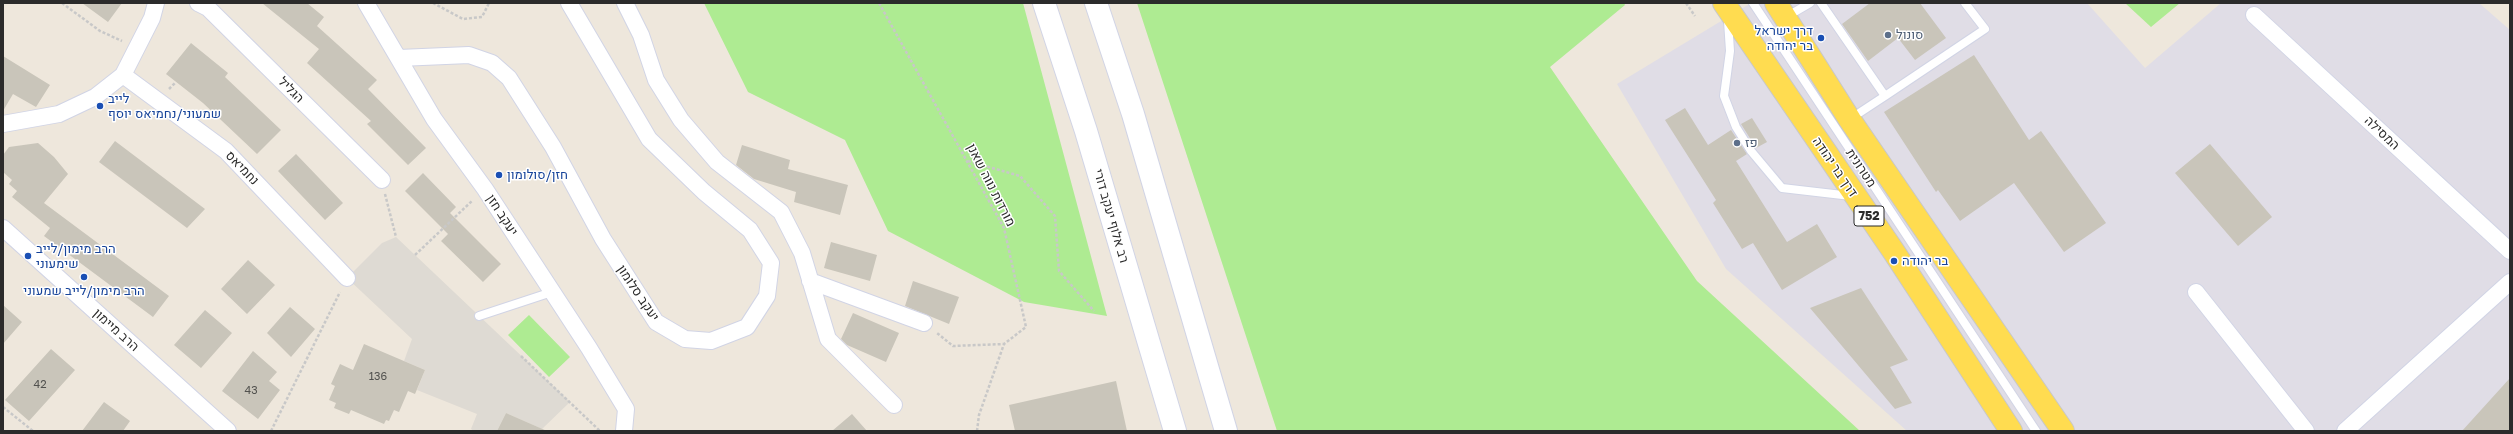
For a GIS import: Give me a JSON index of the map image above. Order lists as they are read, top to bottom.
{
  "streets": {
    "main road": ["דרך בר יהודה", "רב אלוף יעקב דורי", "752"],
    "street": [
      "הגליל",
      "המסילה",
      "נחמיאס",
      "יעקב חזן",
      "יעקב סלומון",
      "הרב מיימון"
    ],
    "lane": ["מטרונית"],
    "path": ["מורדות נווה שאנן"]
  },
  "crossings": [
    ["יעקב חזן", "יעקב סלומון"]
  ],
  "places": [
    "סונול",
    "דרך ישראל בר יהודה",
    "לייב שמעוני/נחמיאס יוסף",
    "פז",
    "חזן/סולומון",
    "הרב מימון/לייב שימעוני",
    "בר יהודה",
    "הרב מימון/לייב שמעוני"
  ],
  "house_numbers": ["136", "42", "43"]
}
